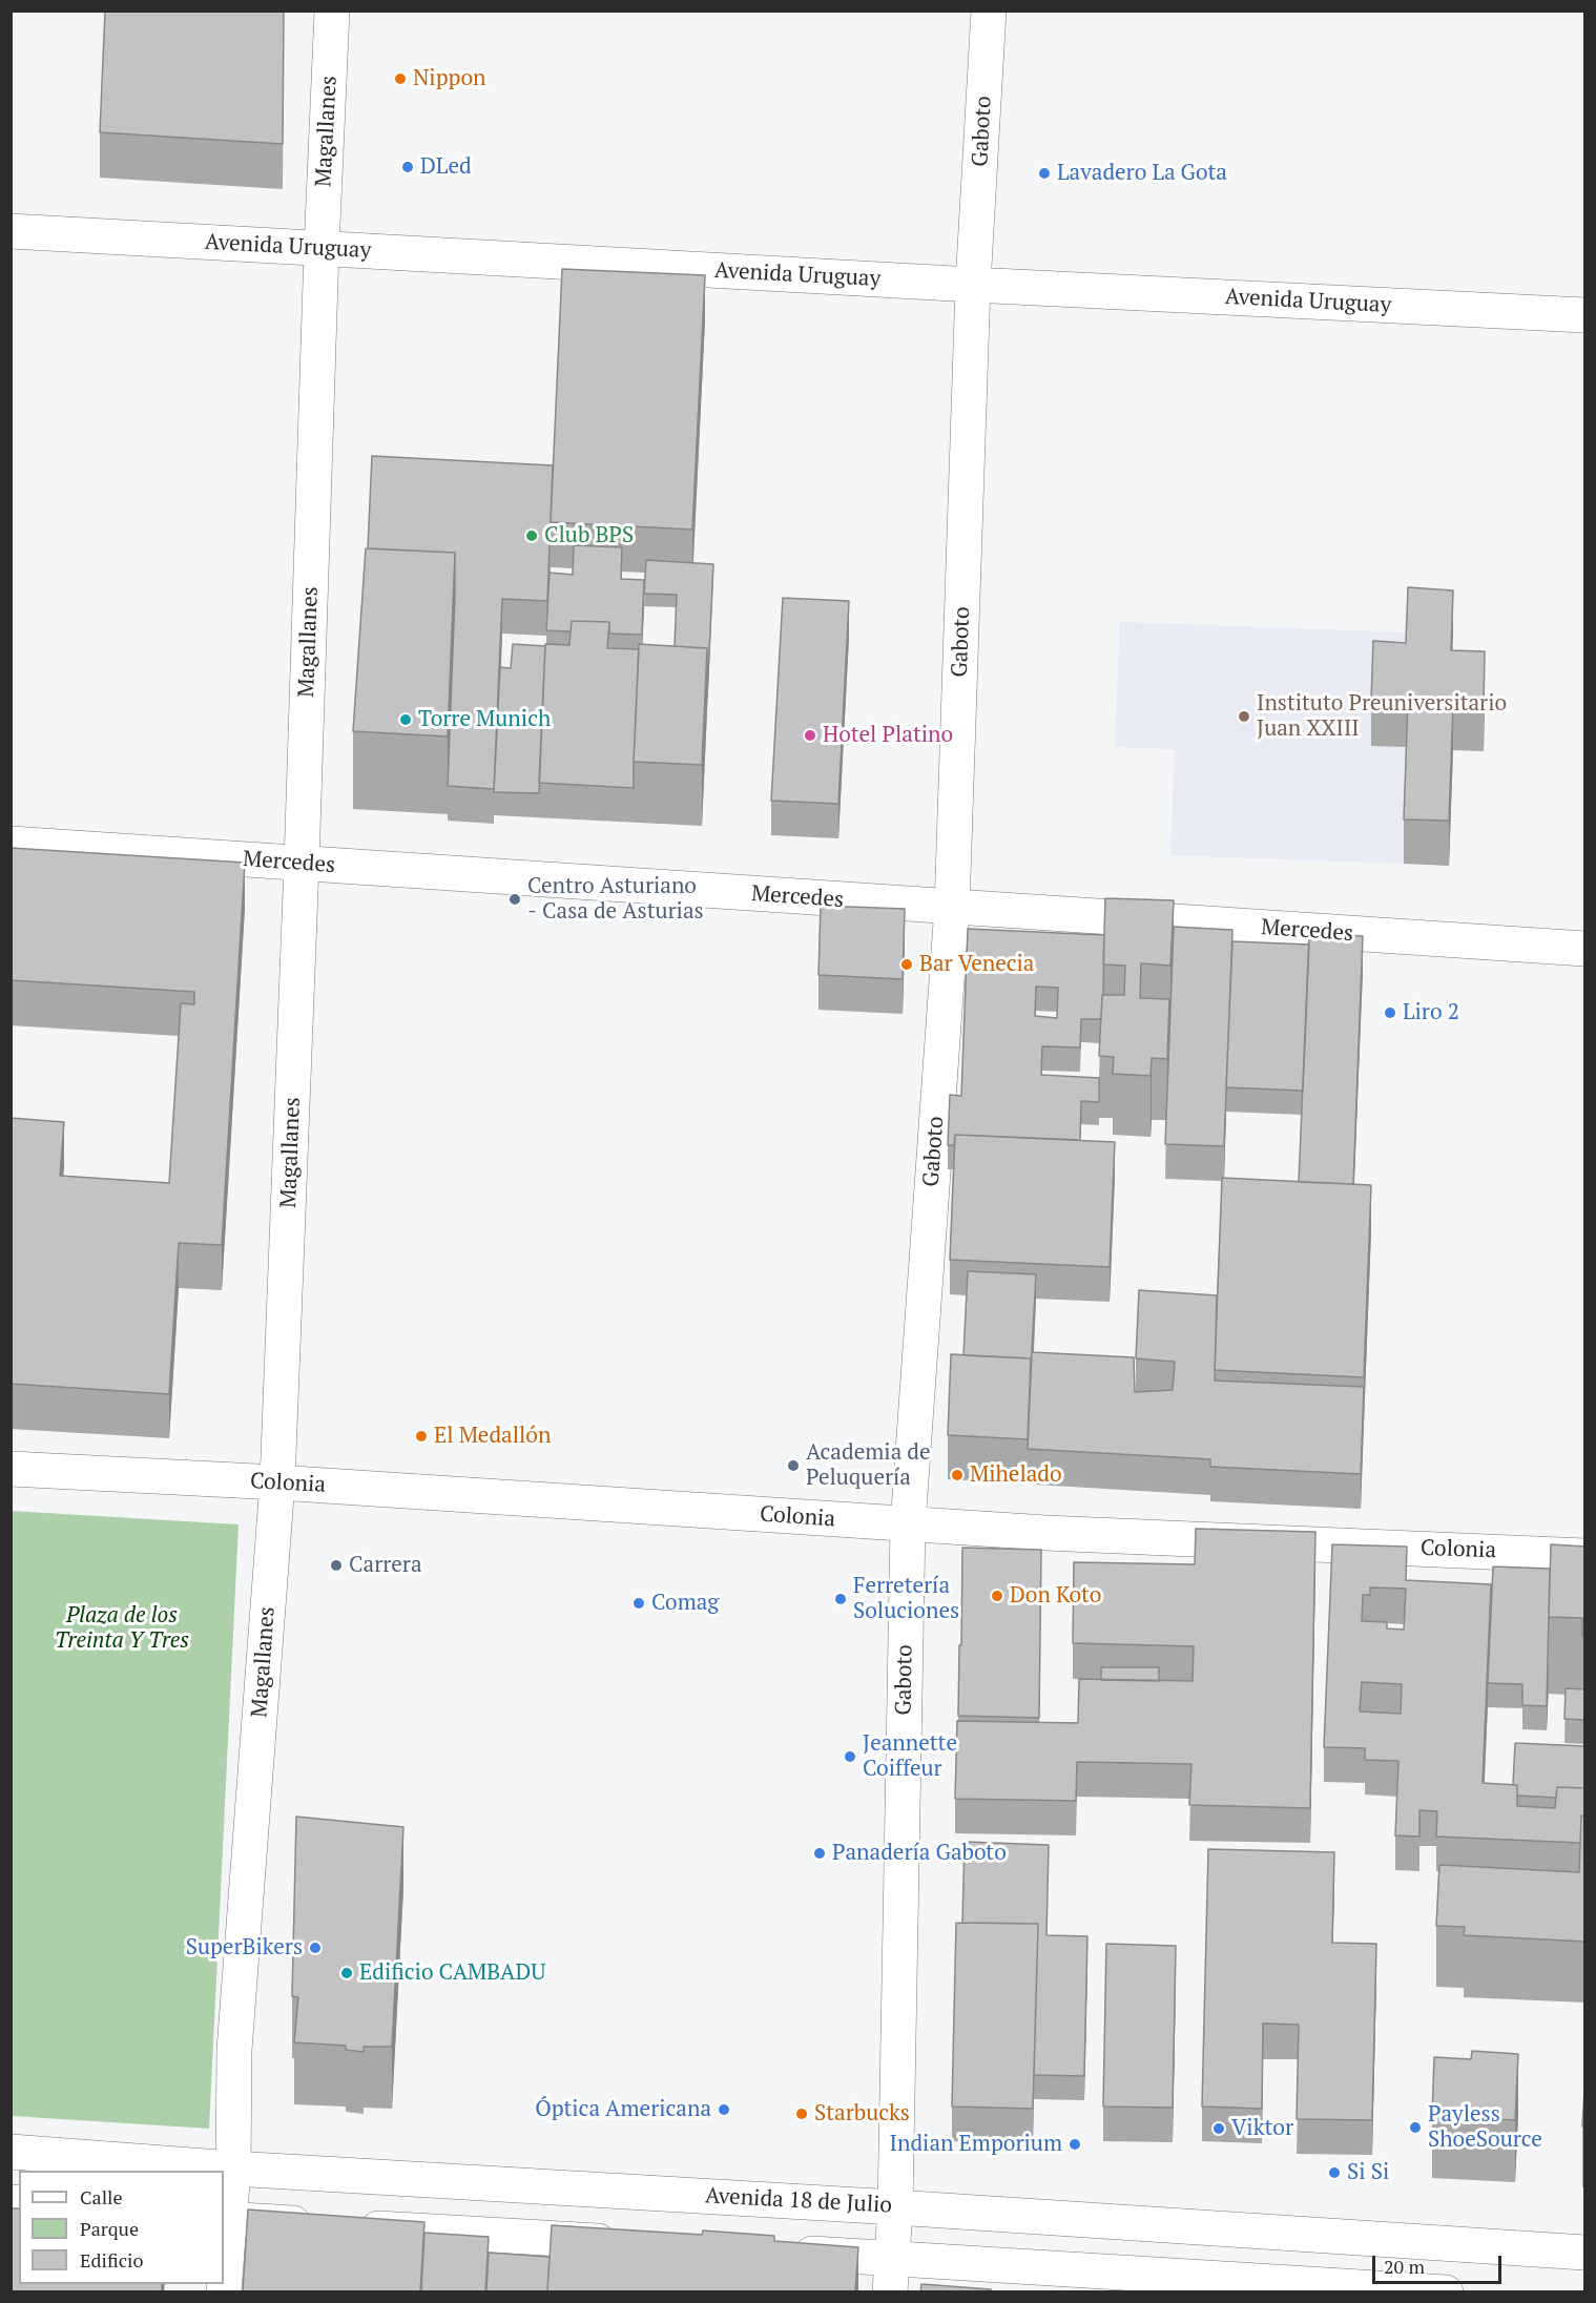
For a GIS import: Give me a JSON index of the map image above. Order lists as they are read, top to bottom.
{
  "streets": {
    "street": [
      "Magallanes",
      "Gaboto",
      "Avenida Uruguay",
      "Mercedes",
      "Colonia",
      "Avenida 18 de Julio"
    ]
  },
  "crossings": [
    ["Magallanes", "Avenida Uruguay"],
    ["Magallanes", "Mercedes"],
    ["Magallanes", "Colonia"],
    ["Magallanes", "Avenida 18 de Julio"],
    ["Gaboto", "Avenida Uruguay"],
    ["Gaboto", "Mercedes"],
    ["Gaboto", "Colonia"],
    ["Gaboto", "Avenida 18 de Julio"]
  ],
  "parks": ["Plaza de los Treinta Y Tres"],
  "places": [
    "Nippon",
    "DLed",
    "Lavadero La Gota",
    "Club BPS",
    "Instituto Preuniversitario Juan XXIII",
    "Torre Munich",
    "Hotel Platino",
    "Centro Asturiano - Casa de Asturias",
    "Bar Venecia",
    "Liro 2",
    "El Medallón",
    "Academia de Peluquería",
    "Mihelado",
    "Carrera",
    "Don Koto",
    "Ferretería Soluciones",
    "Comag",
    "Jeannette Coiffeur",
    "Panadería Gaboto",
    "SuperBikers",
    "Edificio CAMBADU",
    "Óptica Americana",
    "Starbucks",
    "Payless ShoeSource",
    "Viktor",
    "Indian Emporium",
    "Si Si"
  ],
  "legend": ["Calle", "Parque", "Edificio"],
  "scale_bar": "20 m"
}
